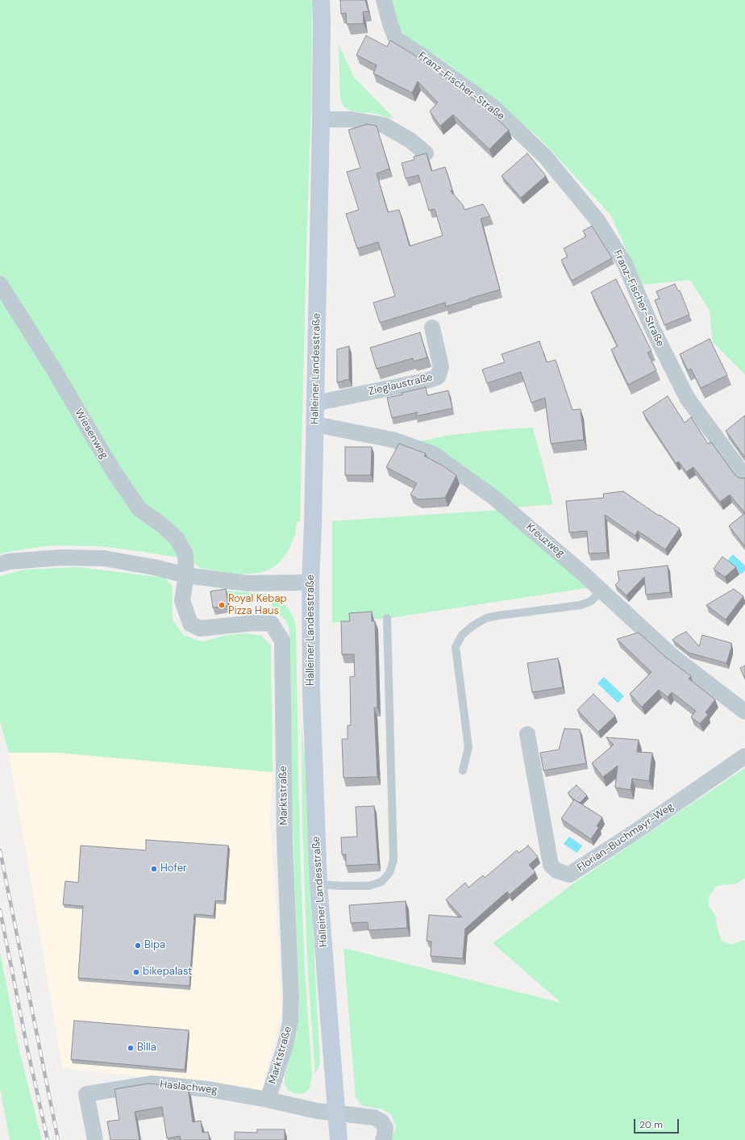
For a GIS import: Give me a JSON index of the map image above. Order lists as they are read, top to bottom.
{
  "streets": {
    "main road": ["Halleiner Landesstraße"],
    "street": [
      "Franz-Fischer-Straße",
      "Zieglaustraße",
      "Wiesenweg",
      "Kreuzweg",
      "Marktstraße",
      "Florian-Buchmayr-Weg",
      "Haslachweg"
    ]
  },
  "crossings": [
    ["Halleiner Landesstraße", "Zieglaustraße"],
    ["Halleiner Landesstraße", "Kreuzweg"],
    ["Halleiner Landesstraße", "Haslachweg"],
    ["Wiesenweg", "Marktstraße"],
    ["Marktstraße", "Haslachweg"]
  ],
  "places": [
    "Royal Kebap Pizza Haus",
    "Hofer",
    "Bipa",
    "bikepalast",
    "Billa"
  ],
  "scale_bar": "20 m"
}
